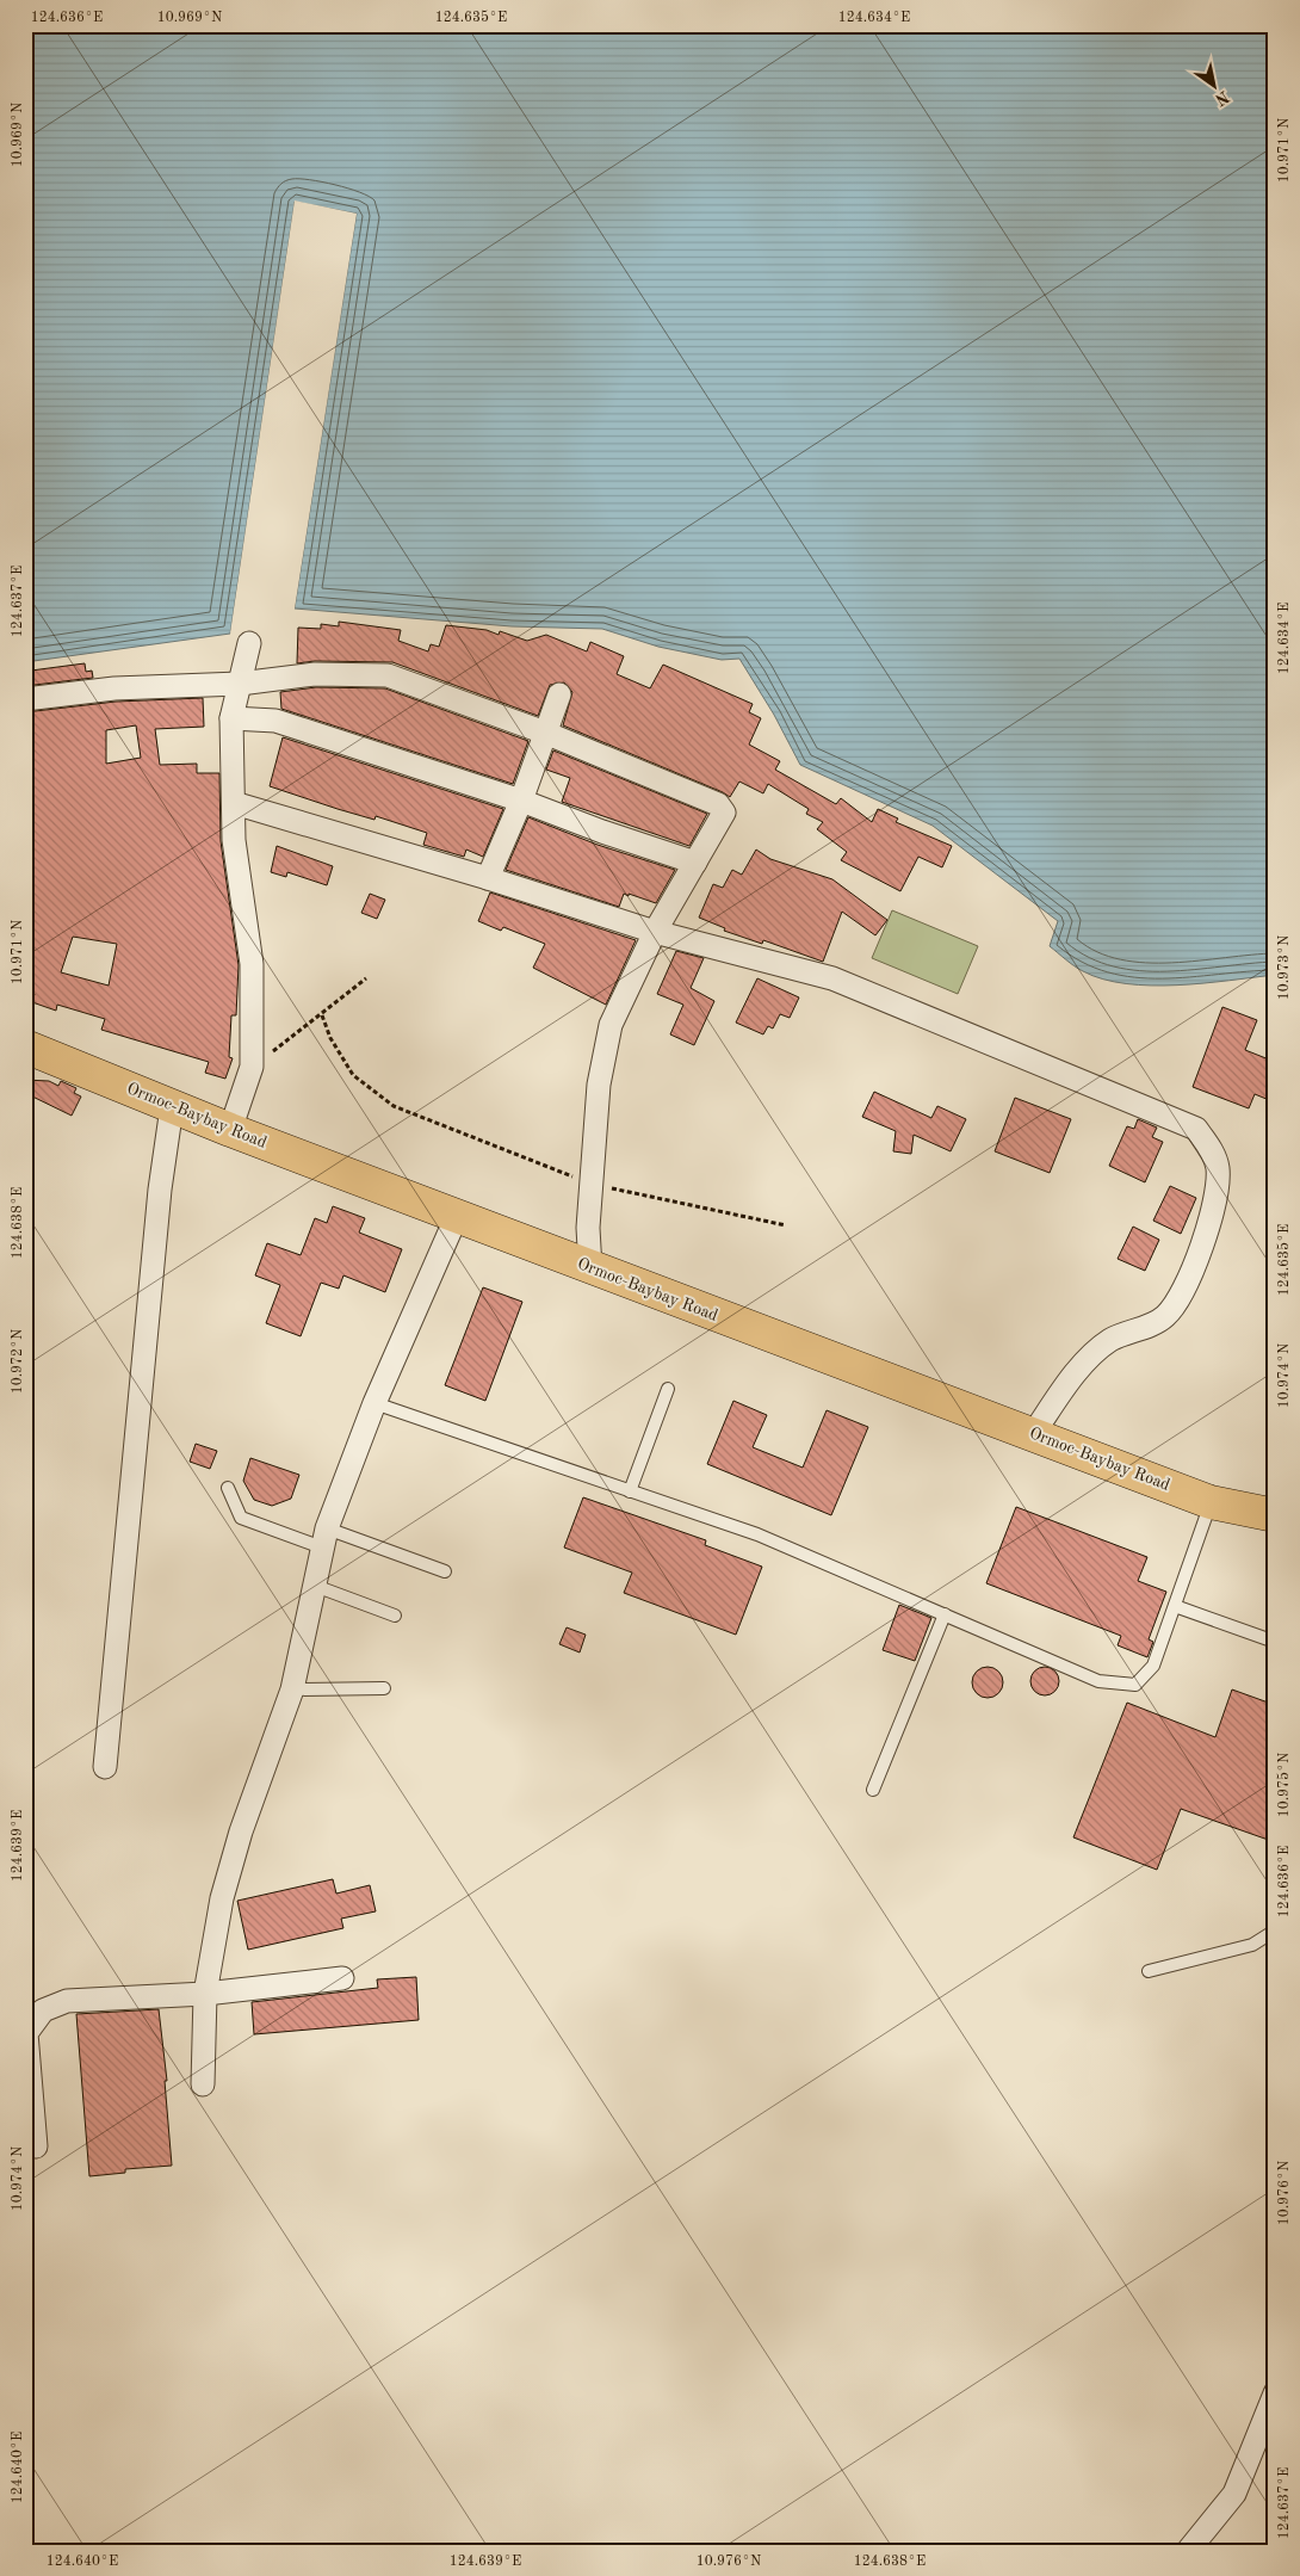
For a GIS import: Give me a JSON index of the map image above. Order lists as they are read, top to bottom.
{
  "streets": {
    "highway": ["Ormoc-Baybay Road"]
  },
  "north": "bottom right",
  "coordinates": [
    "124.636°E",
    "10.969°N",
    "124.635°E",
    "124.634°E",
    "10.971°N",
    "124.637°E",
    "10.973°N",
    "124.638°E",
    "10.972°N",
    "10.974°N",
    "10.975°N",
    "124.639°E",
    "10.976°N",
    "124.640°E"
  ]
}
